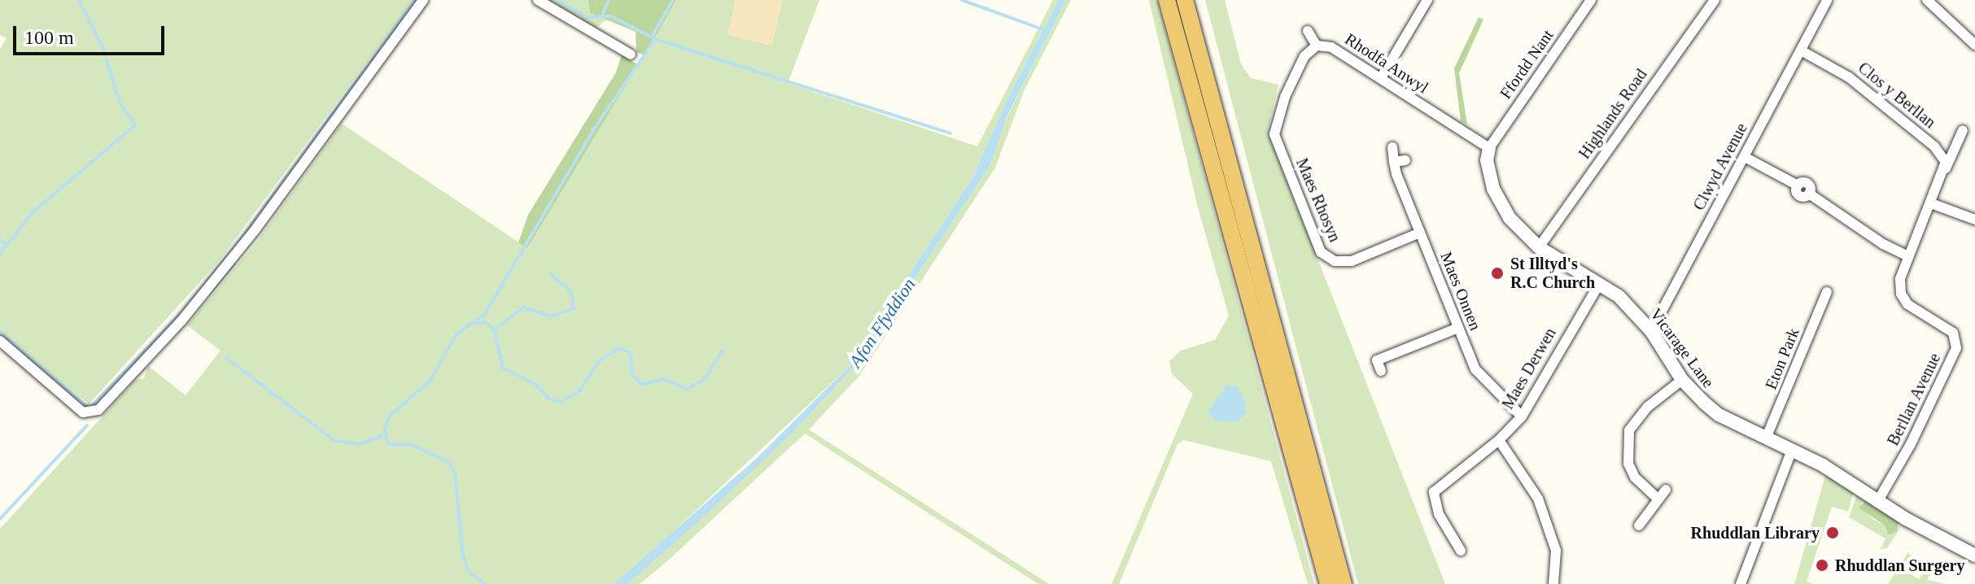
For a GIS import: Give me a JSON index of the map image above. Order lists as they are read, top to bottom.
{
  "streets": {
    "street": [
      "Rhodfa Anwyl",
      "Ffordd Nant",
      "Clos y Berllan",
      "Highlands Road",
      "Clwyd Avenue",
      "Maes Rhosyn",
      "Maes Onnen",
      "Vicarage Lane",
      "Eton Park",
      "Maes Derwen",
      "Berllan Avenue"
    ]
  },
  "crossings": [
    ["Rhodfa Anwyl", "Ffordd Nant"],
    ["Rhodfa Anwyl", "Maes Rhosyn"],
    ["Rhodfa Anwyl", "Vicarage Lane"],
    ["Ffordd Nant", "Vicarage Lane"],
    ["Clos y Berllan", "Clwyd Avenue"],
    ["Clos y Berllan", "Berllan Avenue"],
    ["Highlands Road", "Vicarage Lane"],
    ["Clwyd Avenue", "Vicarage Lane"],
    ["Maes Rhosyn", "Maes Onnen"],
    ["Maes Onnen", "Maes Derwen"],
    ["Vicarage Lane", "Eton Park"],
    ["Vicarage Lane", "Maes Derwen"],
    ["Vicarage Lane", "Berllan Avenue"]
  ],
  "water": ["Afon Ffyddion"],
  "places": ["St Illtyd's R.C Church", "Rhuddlan Library", "Rhuddlan Surgery"],
  "scale_bar": "100 m"
}
